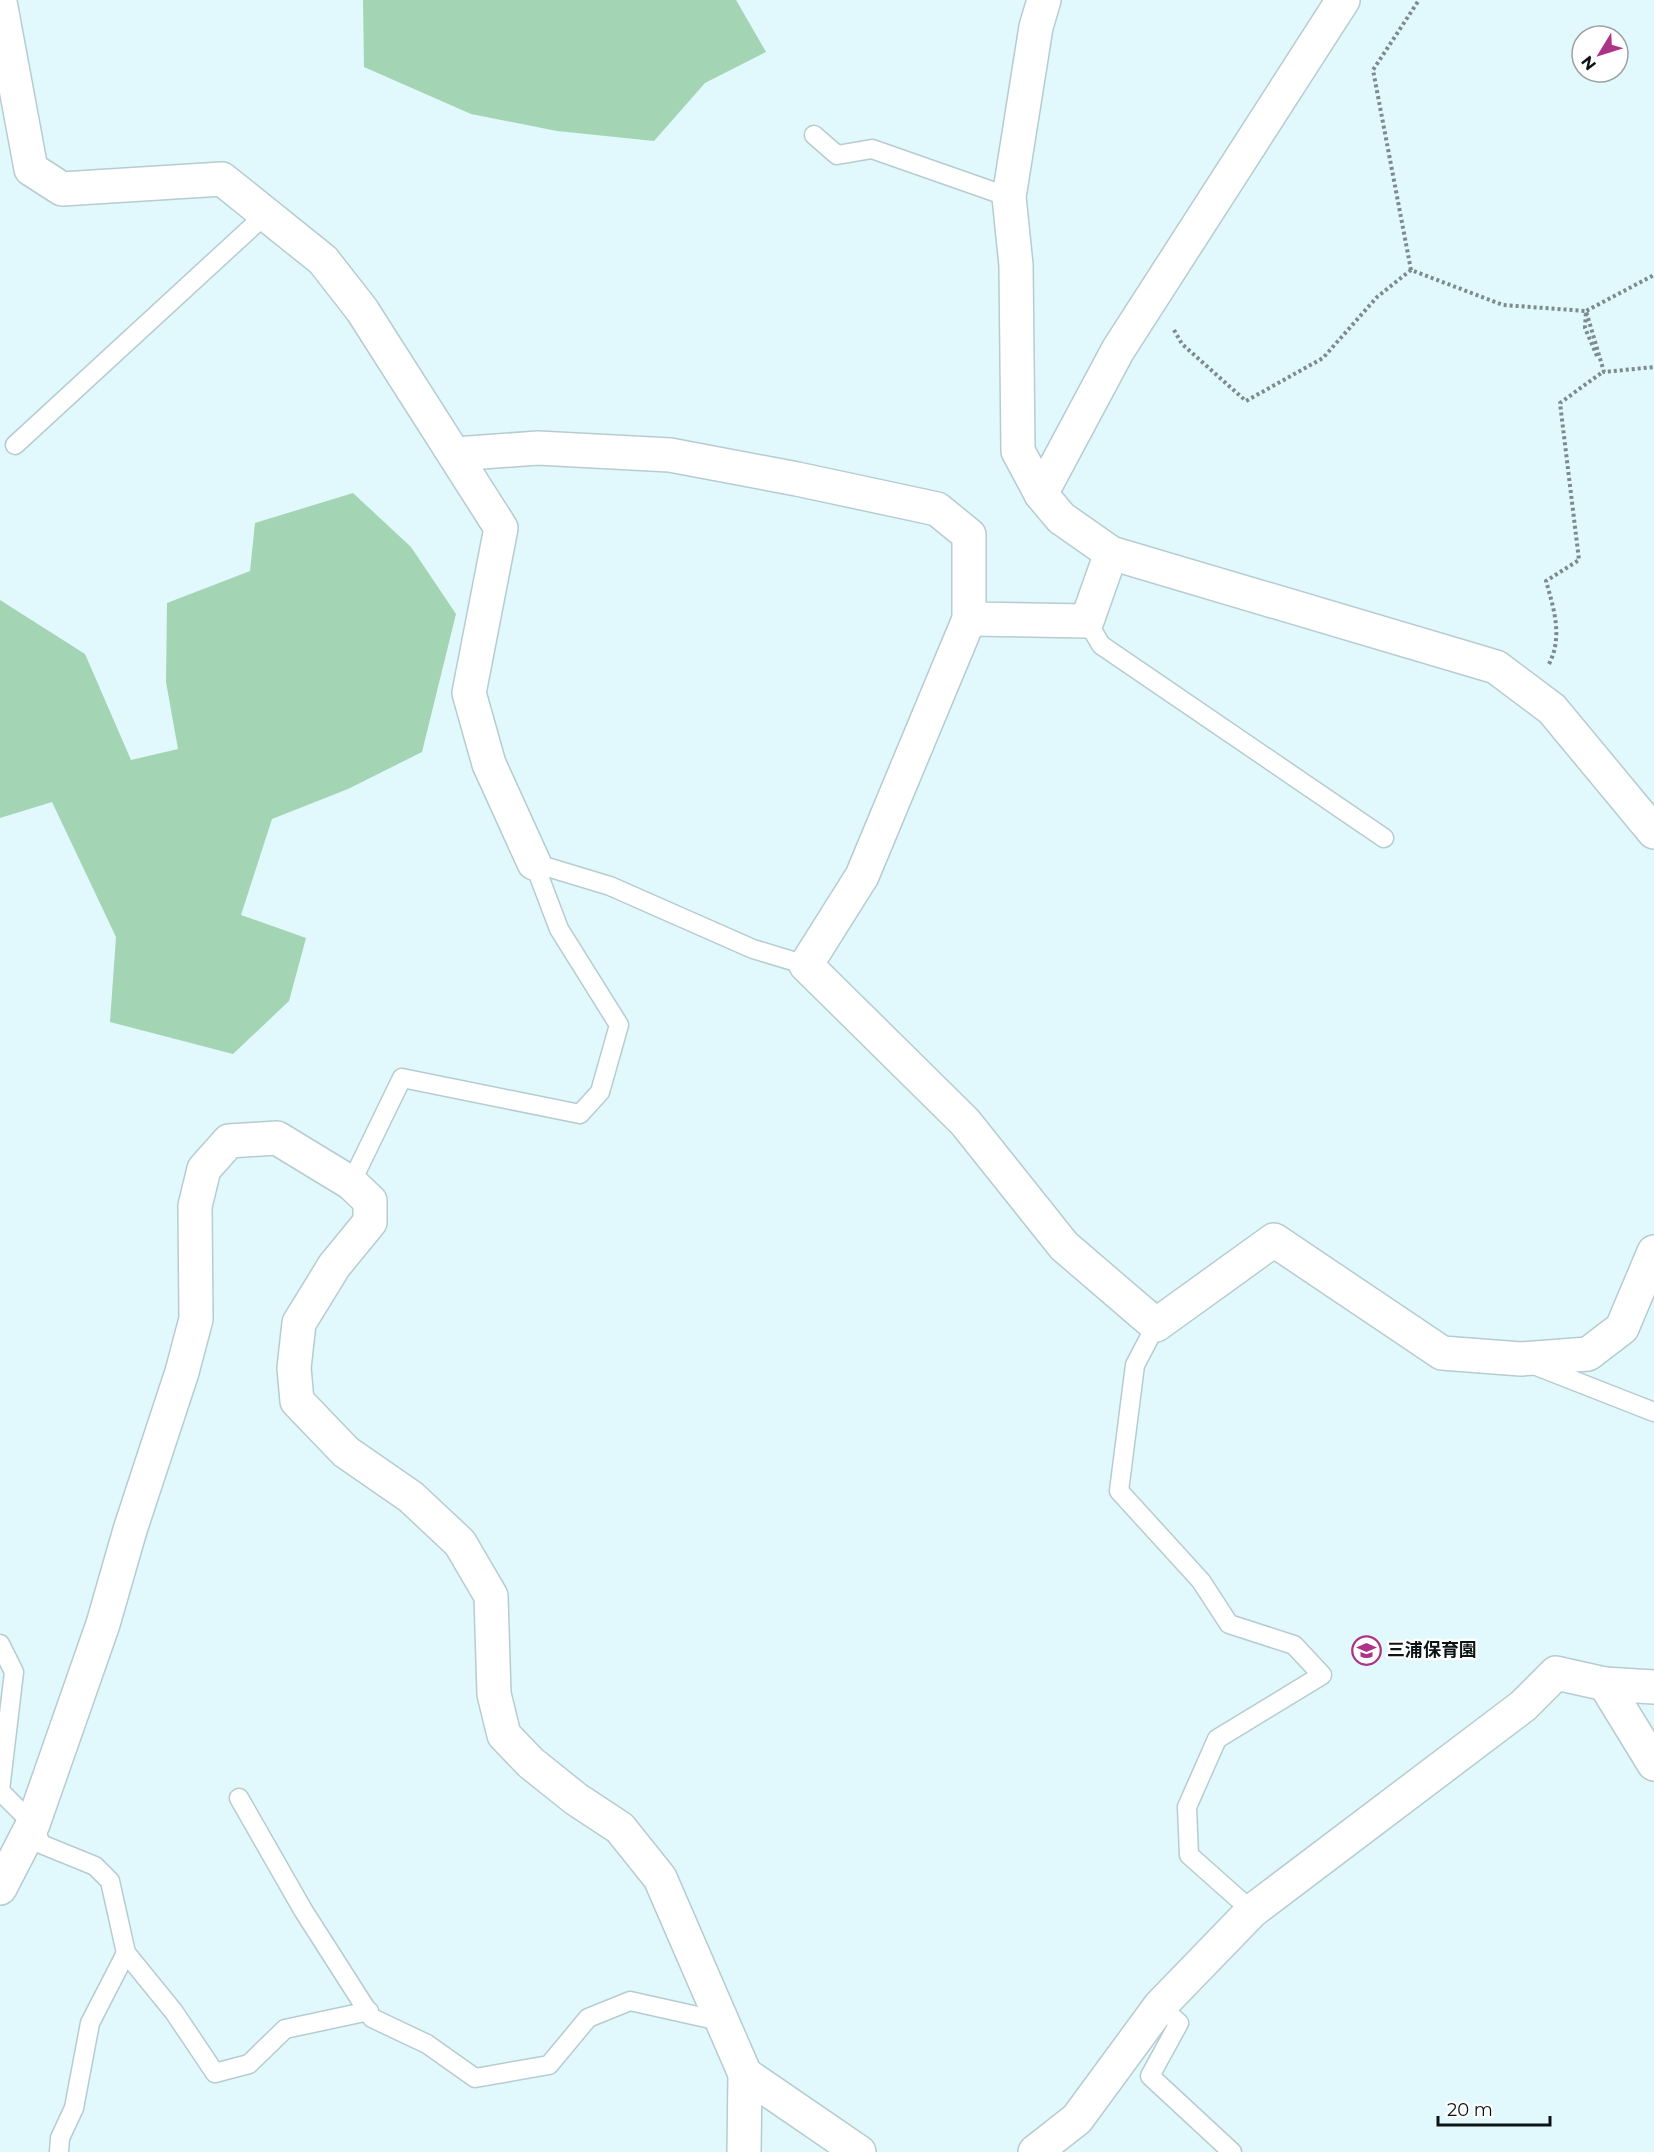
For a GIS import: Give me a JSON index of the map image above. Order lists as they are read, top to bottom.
{
  "places": {
    "school or university": ["三浦保育園"]
  },
  "scale_bar": "20 m",
  "north": "bottom left"
}
